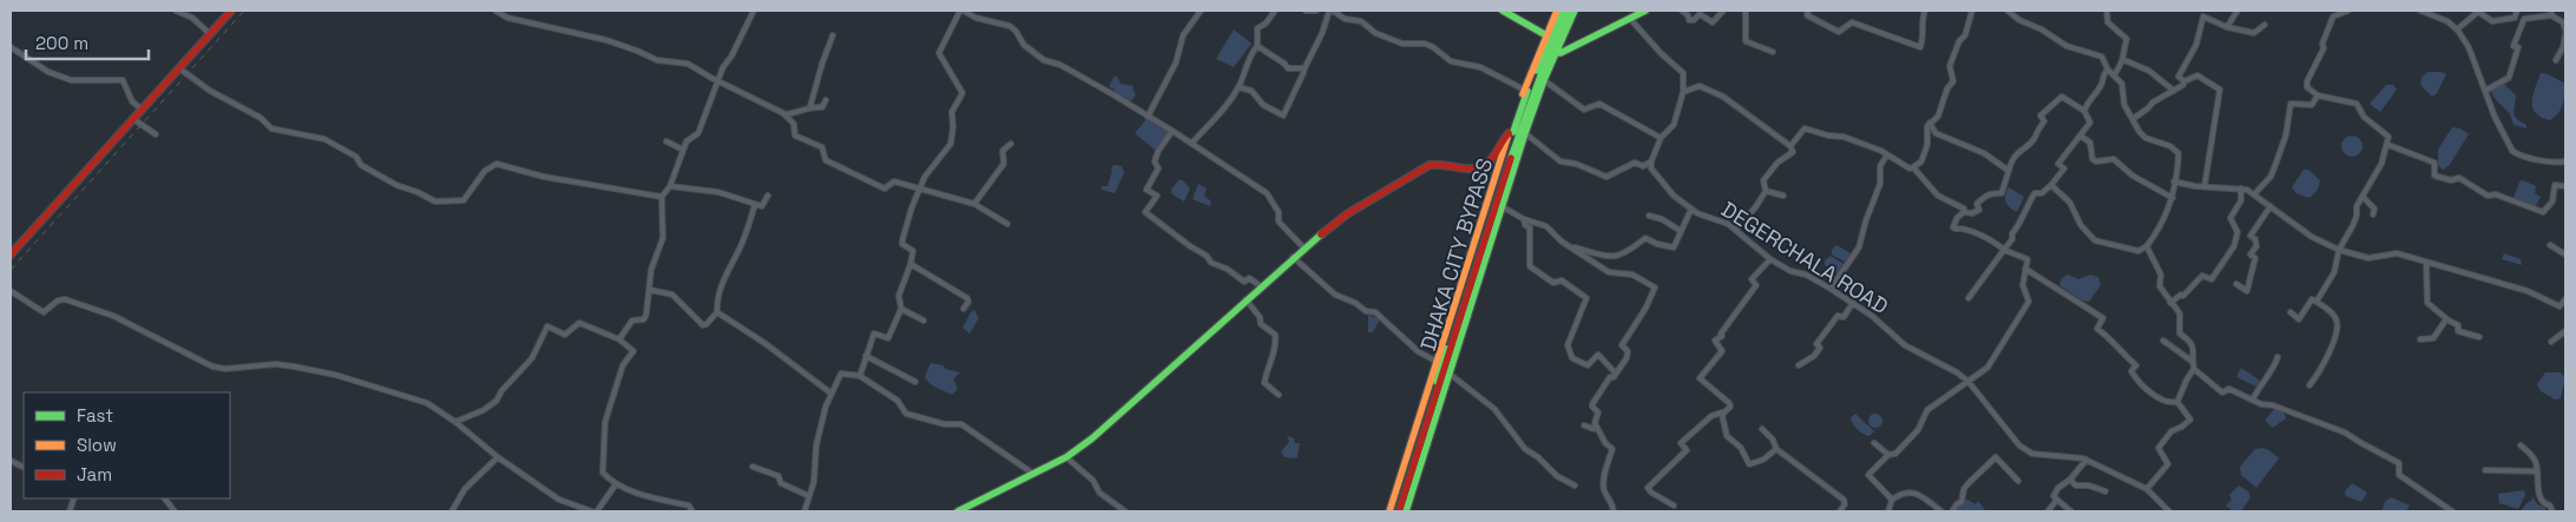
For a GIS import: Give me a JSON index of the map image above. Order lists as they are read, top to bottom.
{
  "streets": {
    "main road": ["DHAKA CITY BYPASS"],
    "street": ["DEGERCHALA ROAD"]
  },
  "legend": ["Fast", "Slow", "Jam"],
  "scale_bar": "200 m"
}
